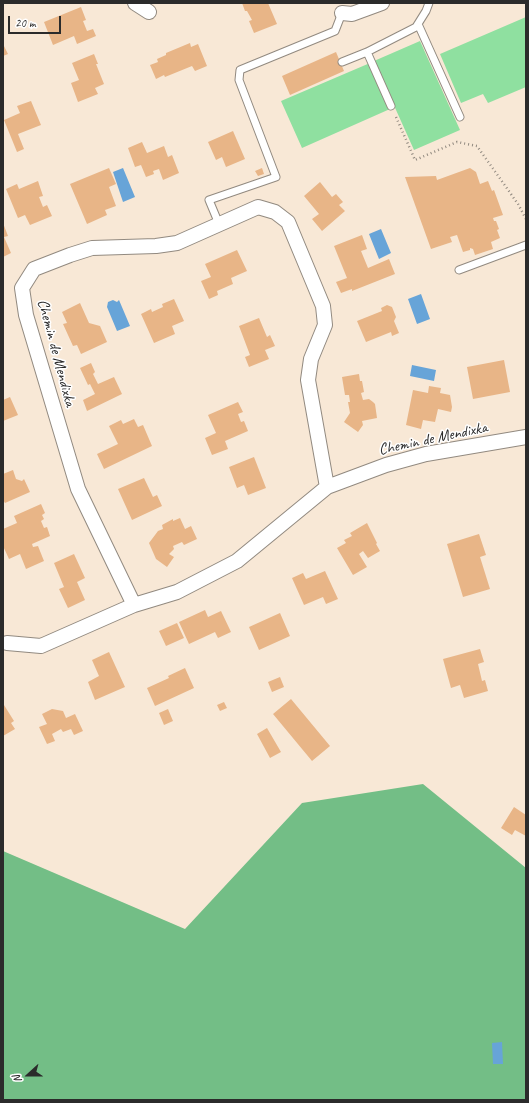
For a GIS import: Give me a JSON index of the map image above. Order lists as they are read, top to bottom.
{
  "streets": {
    "street": ["Chemin de Mendixka"]
  },
  "scale_bar": "20 m",
  "north": "left"
}
